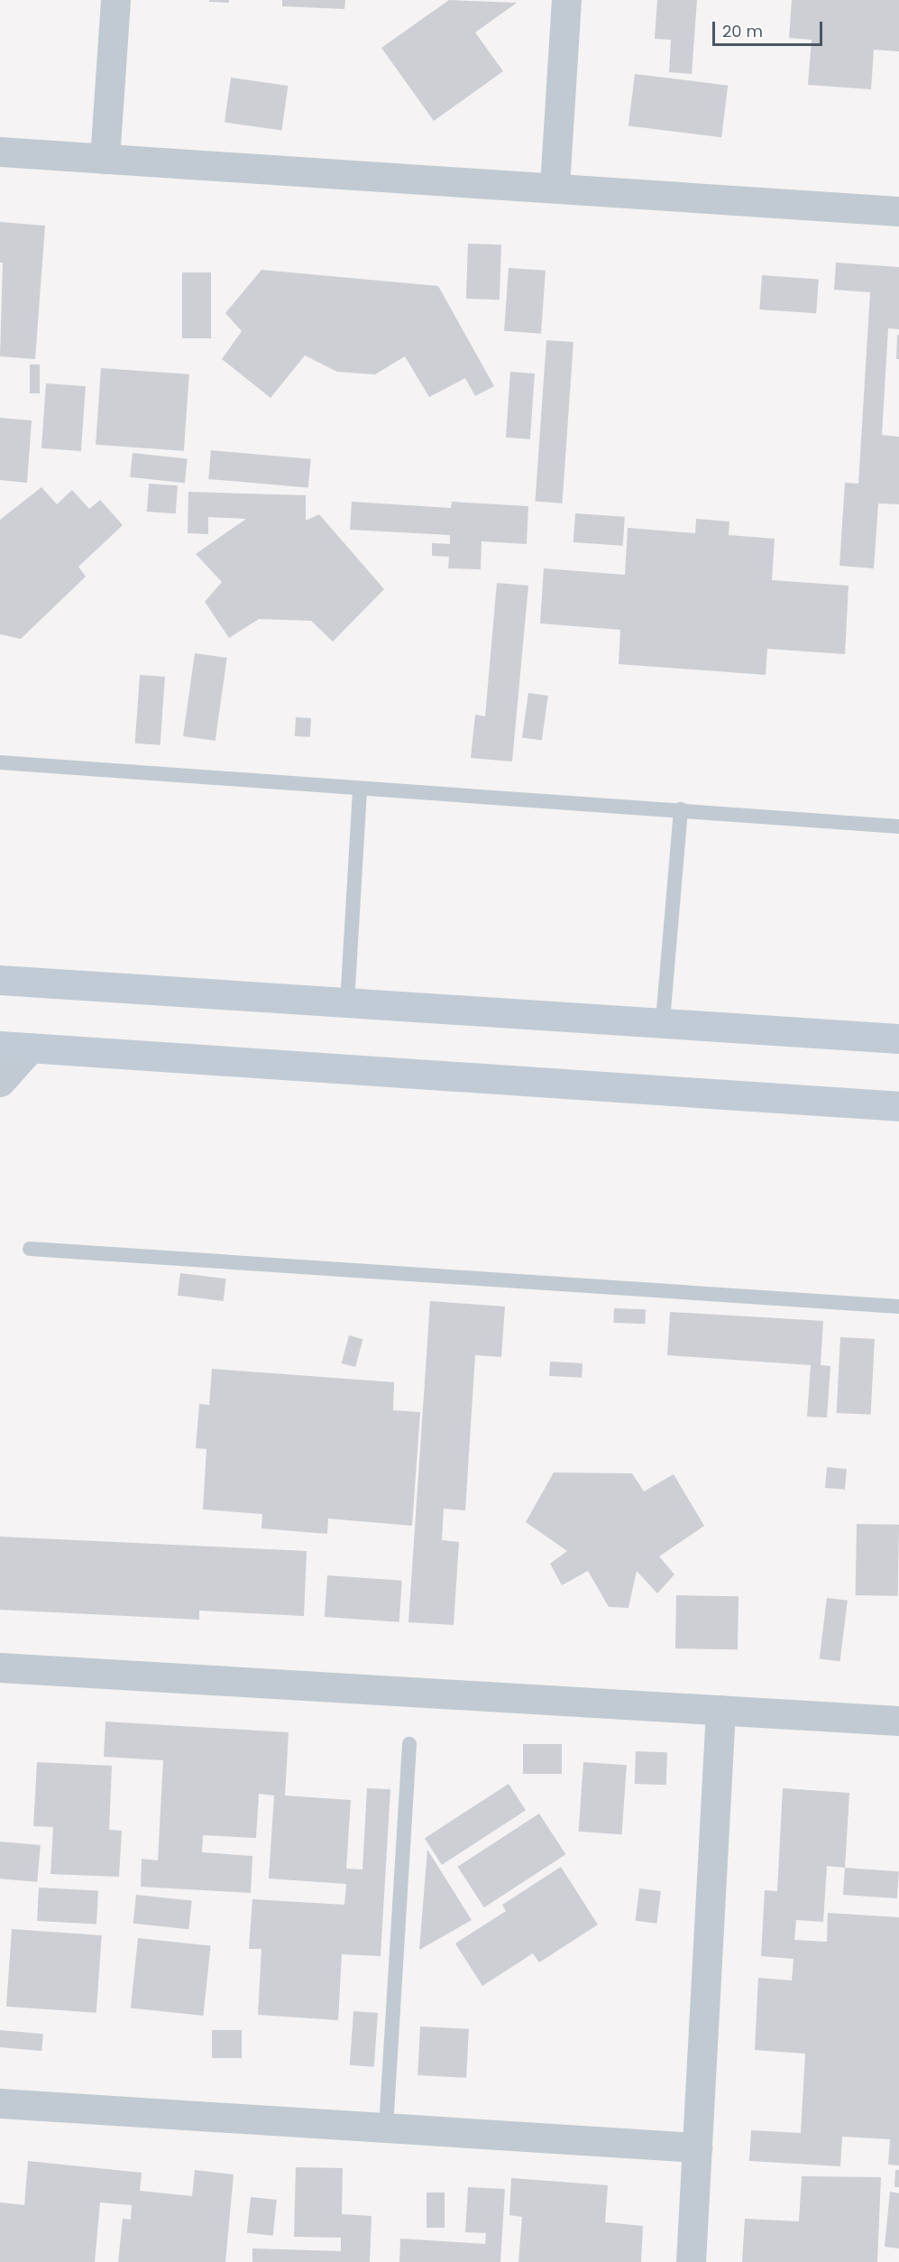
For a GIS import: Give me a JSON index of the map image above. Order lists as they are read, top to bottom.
{
  "scale_bar": "20 m"
}
